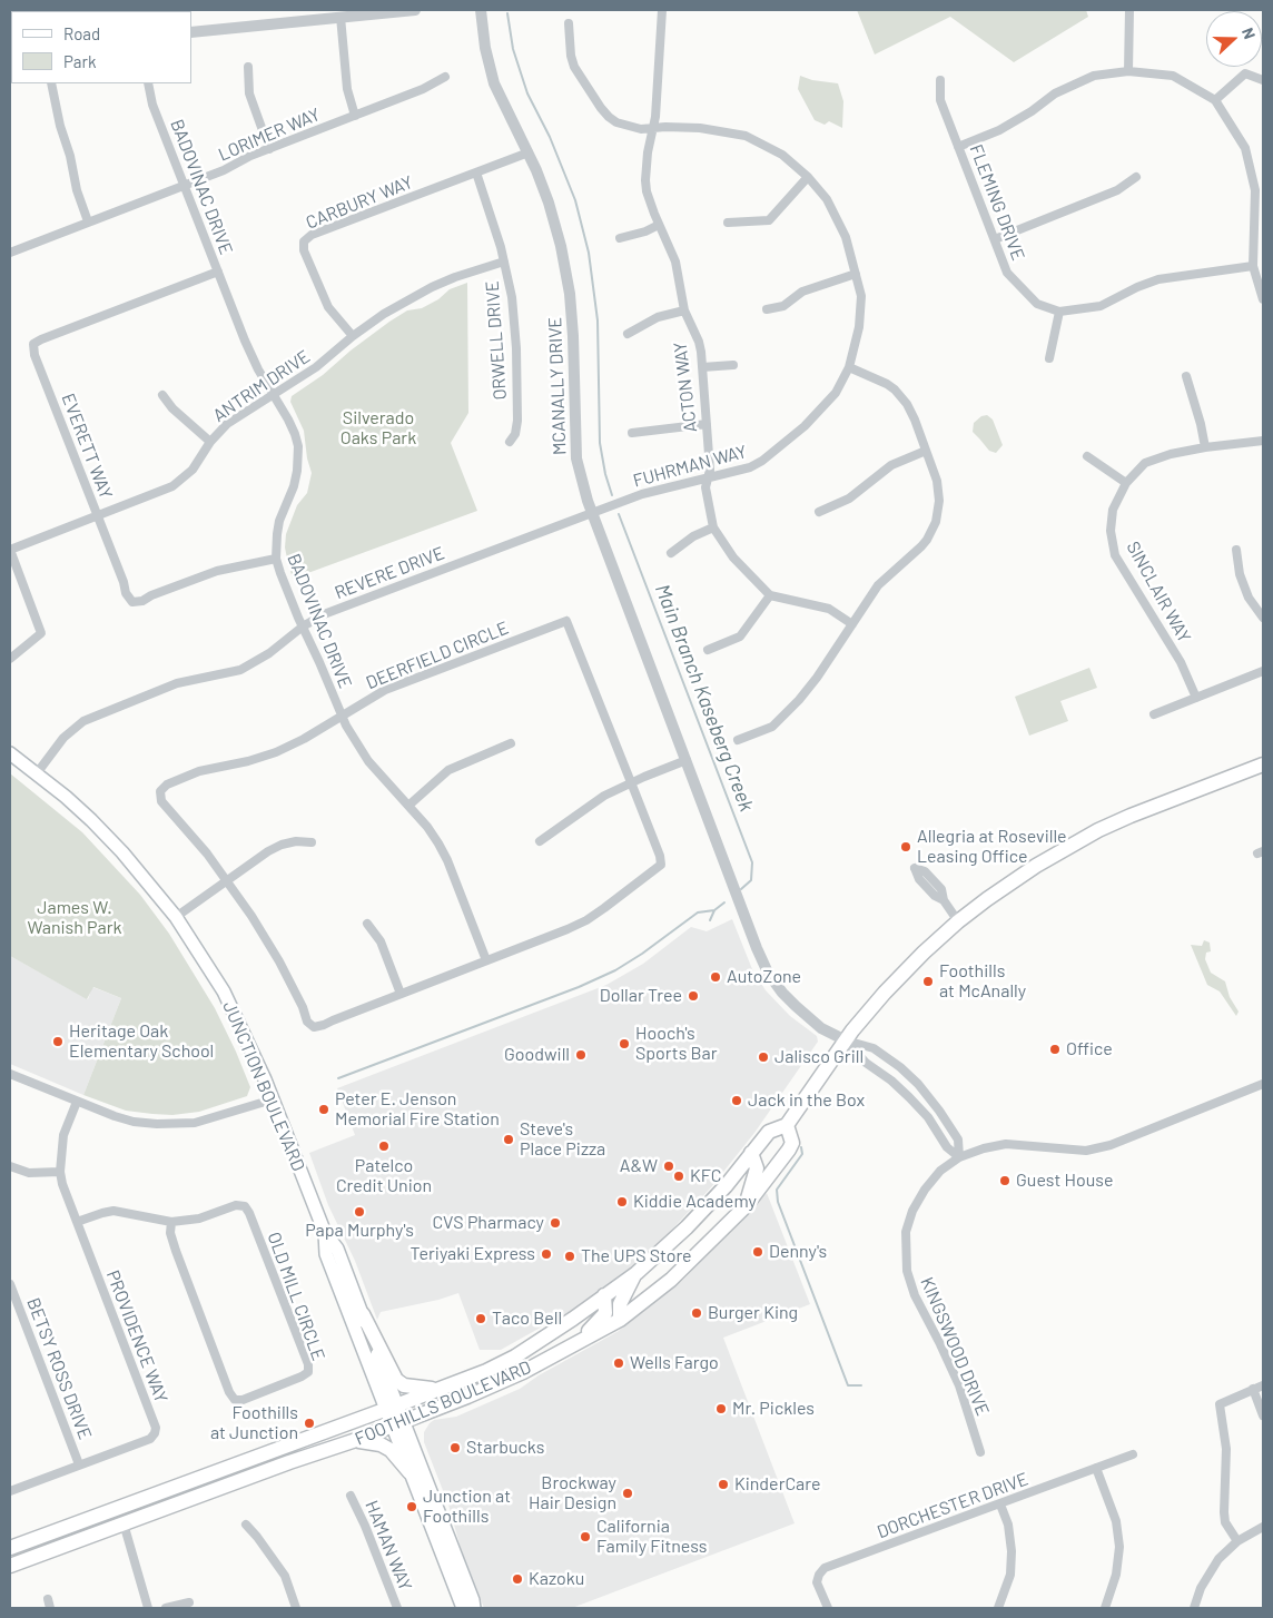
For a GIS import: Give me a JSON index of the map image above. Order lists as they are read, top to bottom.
{
  "streets": {
    "main road": ["JUNCTION BOULEVARD", "FOOTHILLS BOULEVARD"],
    "street": [
      "LORIMER WAY",
      "BADOVINAC DRIVE",
      "CARBURY WAY",
      "FLEMING DRIVE",
      "ORWELL DRIVE",
      "ANTRIM DRIVE",
      "MCANALLY DRIVE",
      "ACTON WAY",
      "EVERETT WAY",
      "FUHRMAN WAY",
      "REVERE DRIVE",
      "SINCLAIR WAY",
      "DEERFIELD CIRCLE",
      "OLD MILL CIRCLE",
      "PROVIDENCE WAY",
      "KINGSWOOD DRIVE",
      "BETSY ROSS DRIVE",
      "DORCHESTER DRIVE",
      "HAMAN WAY"
    ]
  },
  "crossings": [
    ["LORIMER WAY", "BADOVINAC DRIVE"],
    ["BADOVINAC DRIVE", "ANTRIM DRIVE"],
    ["BADOVINAC DRIVE", "EVERETT WAY"],
    ["BADOVINAC DRIVE", "REVERE DRIVE"],
    ["BADOVINAC DRIVE", "DEERFIELD CIRCLE"],
    ["CARBURY WAY", "ORWELL DRIVE"],
    ["CARBURY WAY", "ANTRIM DRIVE"],
    ["CARBURY WAY", "MCANALLY DRIVE"],
    ["ORWELL DRIVE", "ANTRIM DRIVE"],
    ["ANTRIM DRIVE", "EVERETT WAY"],
    ["MCANALLY DRIVE", "FUHRMAN WAY"],
    ["MCANALLY DRIVE", "REVERE DRIVE"],
    ["MCANALLY DRIVE", "KINGSWOOD DRIVE"],
    ["MCANALLY DRIVE", "FOOTHILLS BOULEVARD"],
    ["ACTON WAY", "FUHRMAN WAY"],
    ["FUHRMAN WAY", "REVERE DRIVE"],
    ["REVERE DRIVE", "JUNCTION BOULEVARD"],
    ["JUNCTION BOULEVARD", "FOOTHILLS BOULEVARD"],
    ["OLD MILL CIRCLE", "PROVIDENCE WAY"],
    ["PROVIDENCE WAY", "BETSY ROSS DRIVE"]
  ],
  "water": ["Main Branch Kaseberg Creek"],
  "parks": ["Silverado Oaks Park", "James W. Wanish Park"],
  "places": [
    "Allegria at Roseville Leasing Office",
    "AutoZone",
    "Foothills at McAnally",
    "Dollar Tree",
    "Heritage Oak Elementary School",
    "Hooch's Sports Bar",
    "Office",
    "Goodwill",
    "Jalisco Grill",
    "Jack in the Box",
    "Peter E. Jenson Memorial Fire Station",
    "Steve's Place Pizza",
    "Patelco Credit Union",
    "A&W",
    "KFC",
    "Guest House",
    "Kiddie Academy",
    "Papa Murphy's",
    "CVS Pharmacy",
    "Denny's",
    "Teriyaki Express",
    "The UPS Store",
    "Burger King",
    "Taco Bell",
    "Wells Fargo",
    "Mr. Pickles",
    "Foothills at Junction",
    "Starbucks",
    "KinderCare",
    "Brockway Hair Design",
    "Junction at Foothills",
    "California Family Fitness",
    "Kazoku"
  ],
  "legend": ["Road", "Park"],
  "north": "right"
}
